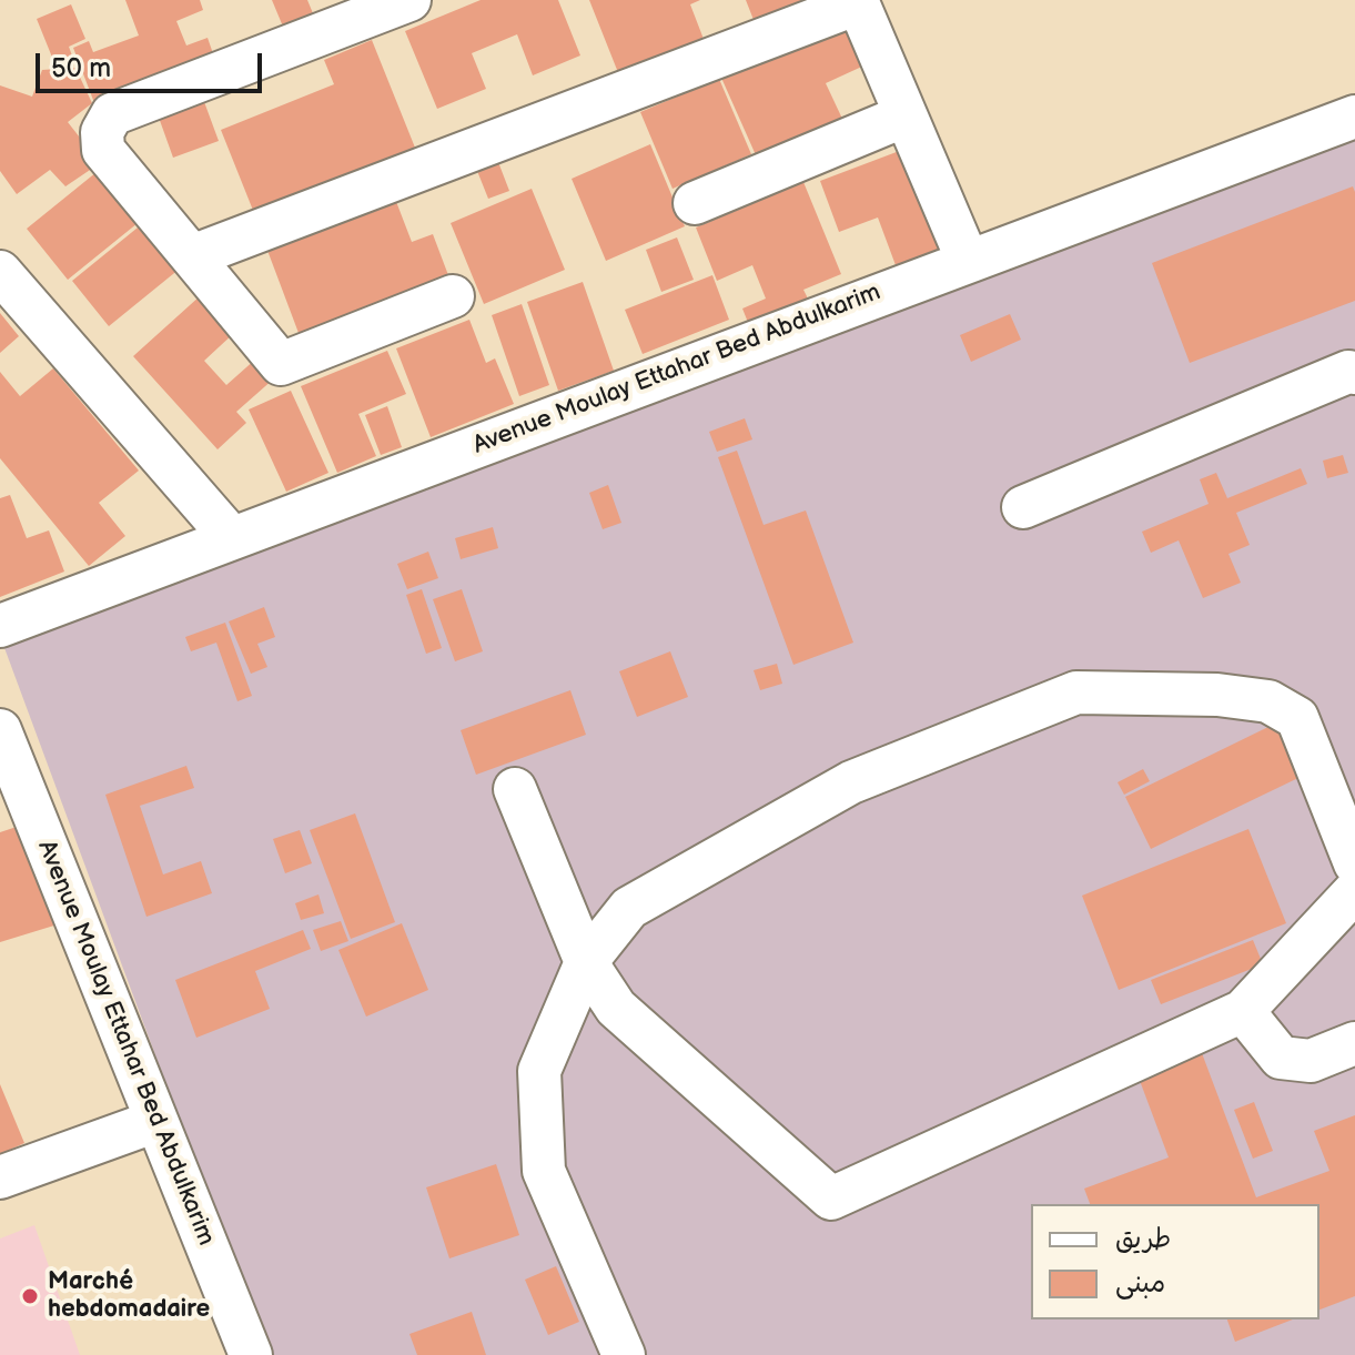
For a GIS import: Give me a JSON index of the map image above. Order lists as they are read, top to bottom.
{
  "streets": {
    "street": ["Avenue Moulay Ettahar Bed Abdulkarim"]
  },
  "places": ["Marché hebdomadaire"],
  "legend": ["طريق", "مبنى"],
  "scale_bar": "50 m"
}
